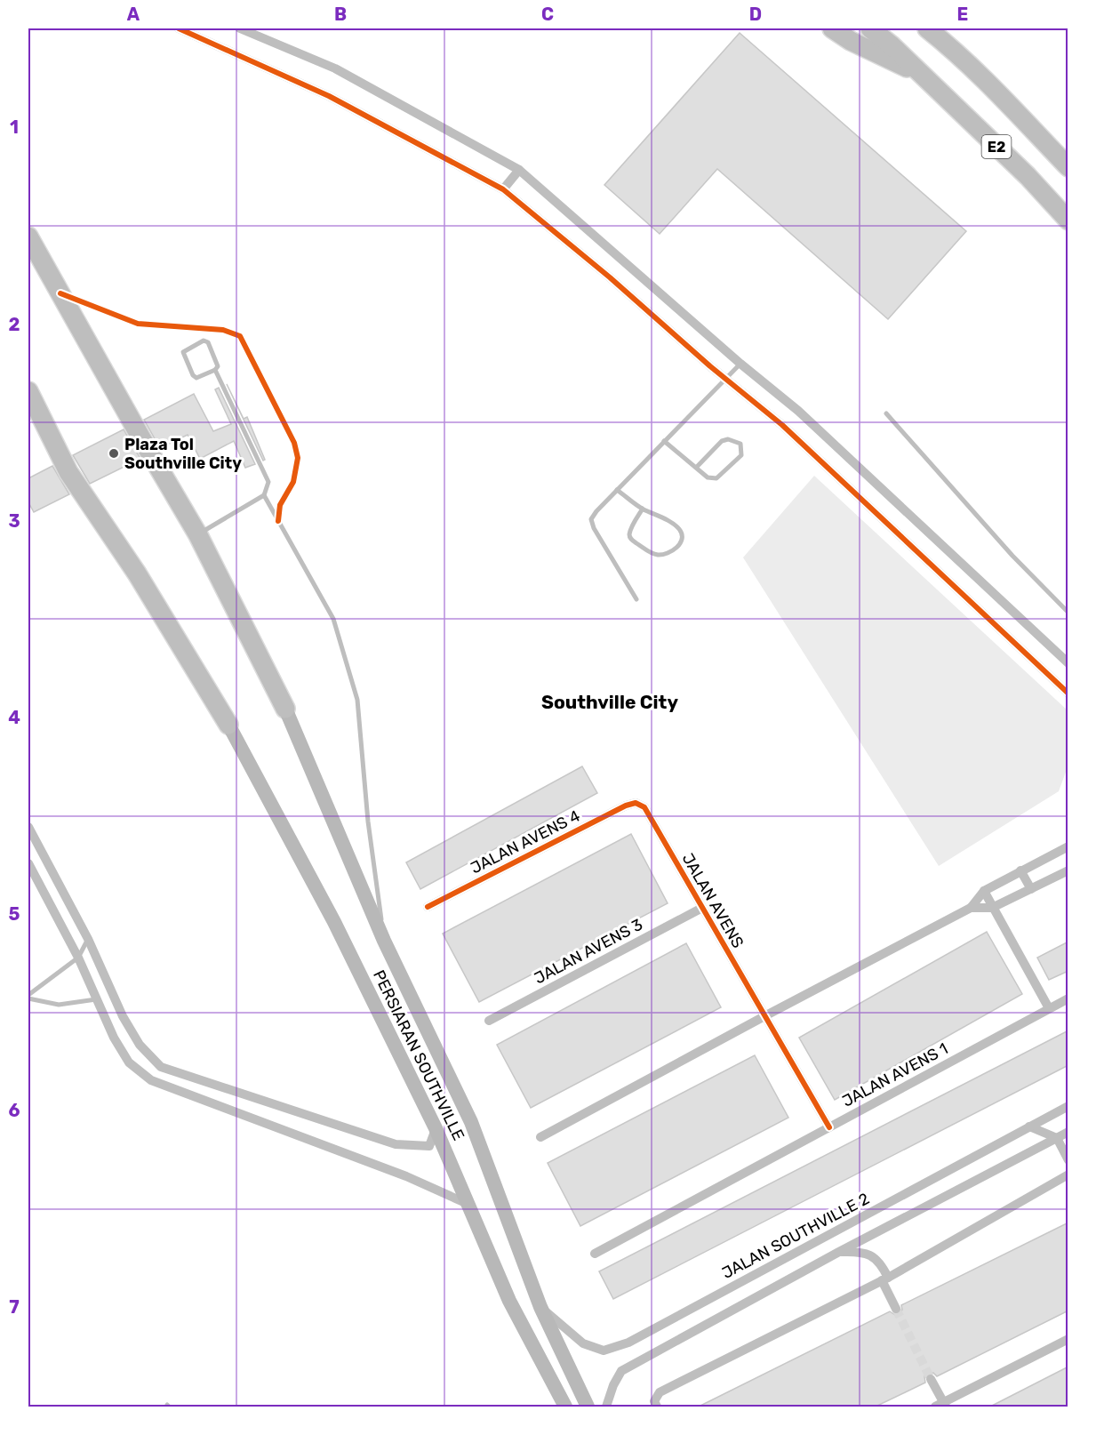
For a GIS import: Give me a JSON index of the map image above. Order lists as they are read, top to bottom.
{
  "streets": {
    "highway": ["E2"],
    "main road": ["PERSIARAN SOUTHVILLE"],
    "street": [
      "JALAN AVENS 4",
      "JALAN AVENS",
      "JALAN AVENS 3",
      "JALAN AVENS 1",
      "JALAN SOUTHVILLE 2"
    ]
  },
  "crossings": [
    ["JALAN AVENS 4", "JALAN AVENS"],
    ["JALAN AVENS", "JALAN AVENS 3"],
    ["JALAN AVENS", "JALAN AVENS 1"],
    ["PERSIARAN SOUTHVILLE", "JALAN SOUTHVILLE 2"]
  ],
  "districts": ["Southville City"],
  "places": ["Plaza Tol Southville City"],
  "grid": {
    "columns": [
      "A",
      "B",
      "C",
      "D",
      "E"
    ],
    "rows": [
      "1",
      "2",
      "3",
      "4",
      "5",
      "6",
      "7"
    ]
  }
}
